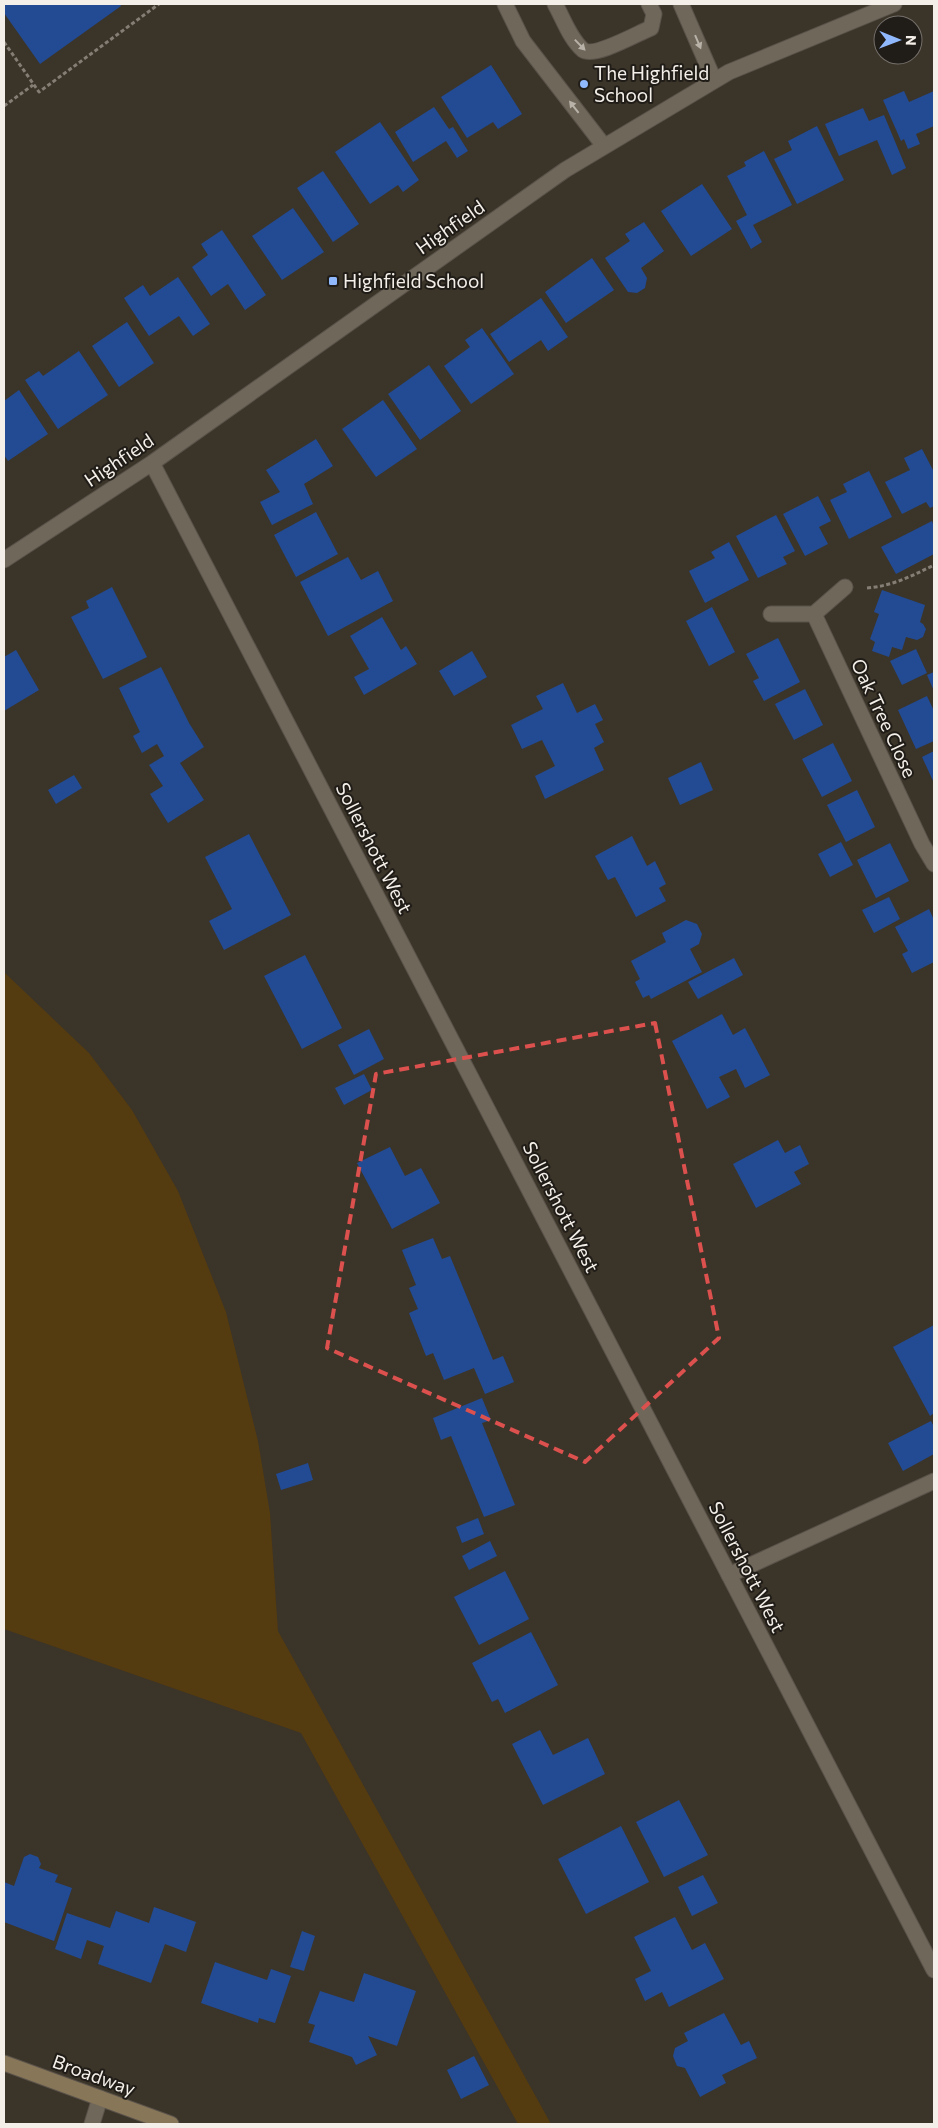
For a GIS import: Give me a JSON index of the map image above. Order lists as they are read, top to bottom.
{
  "streets": {
    "street": [
      "Highfield",
      "Oak Tree Close",
      "Sollershott West",
      "Broadway"
    ]
  },
  "crossings": [
    ["Highfield", "Sollershott West"]
  ],
  "places": {
    "other": ["The Highfield School"],
    "transit": ["Highfield School"]
  },
  "north": "right"
}
